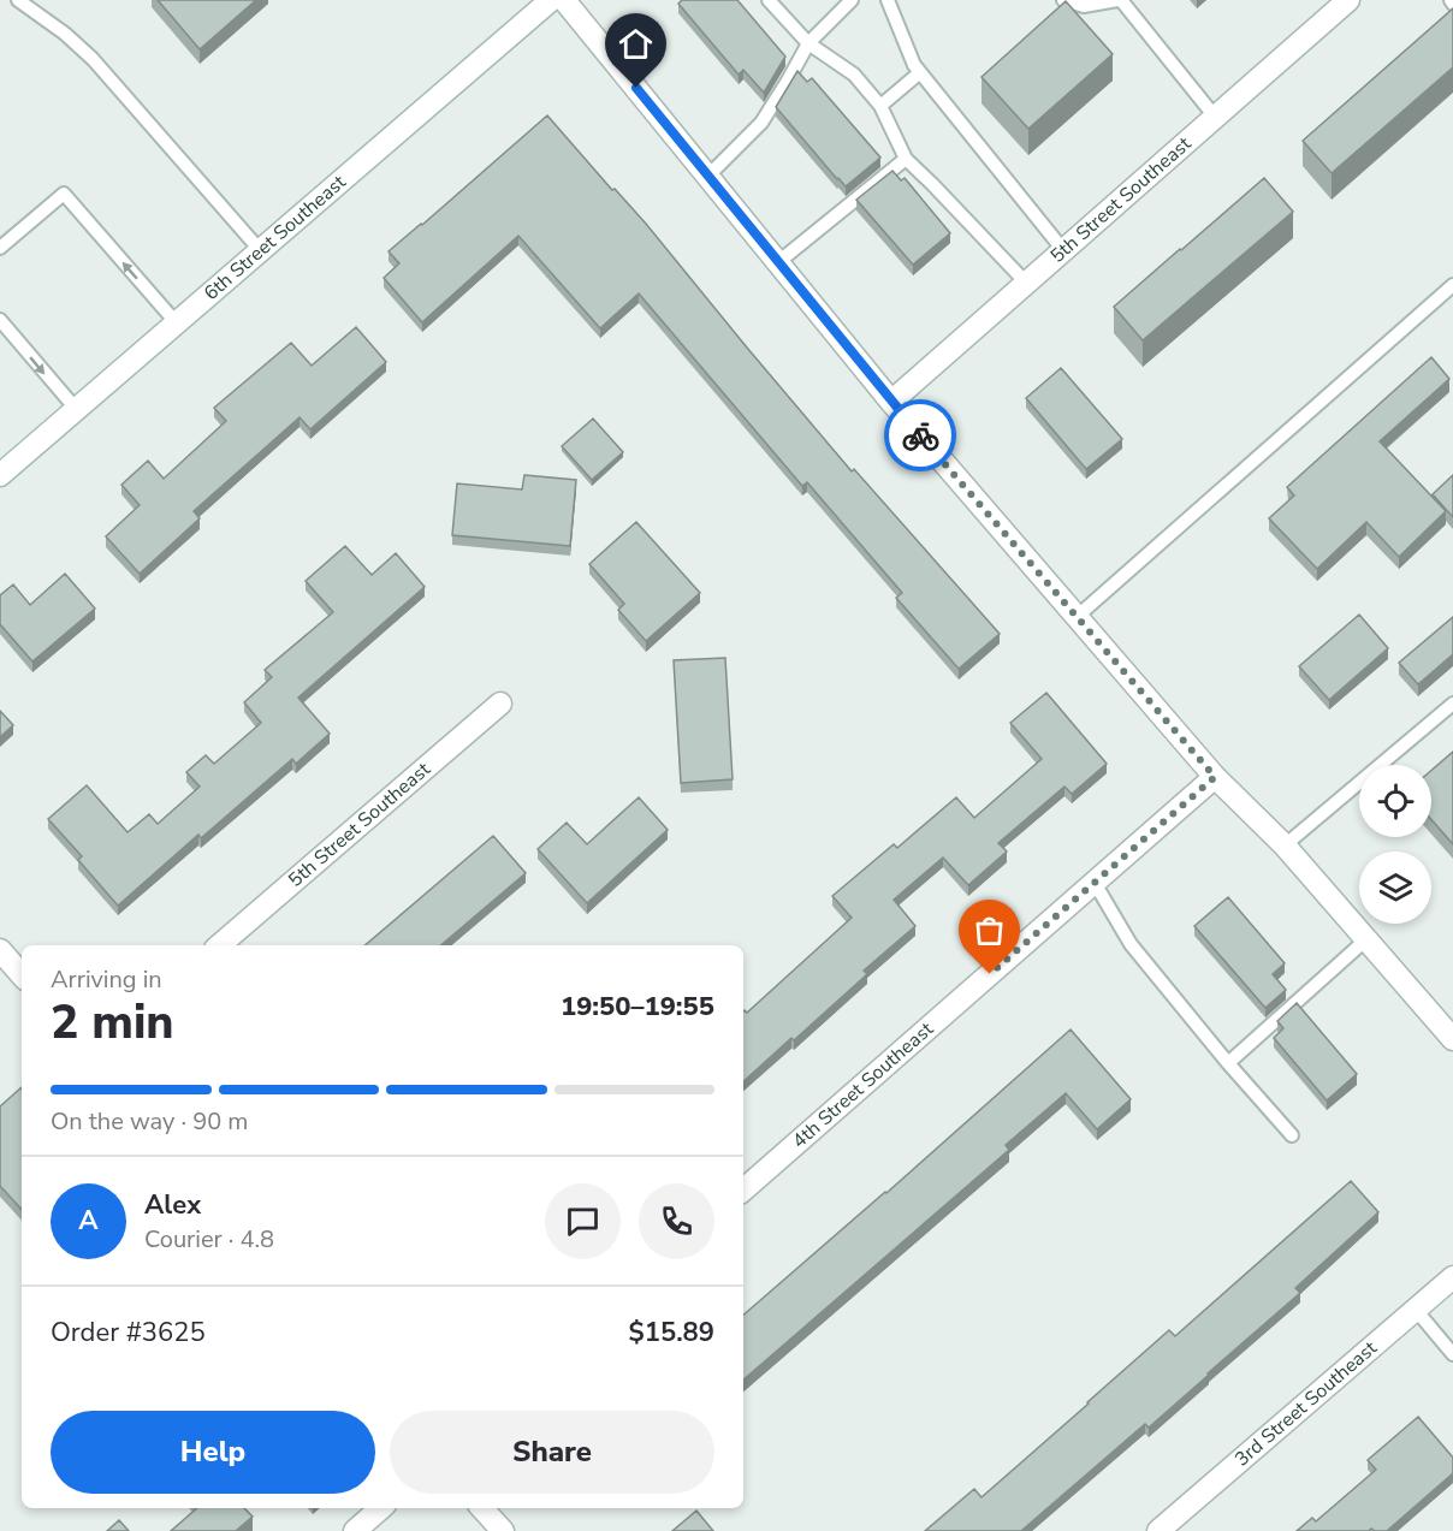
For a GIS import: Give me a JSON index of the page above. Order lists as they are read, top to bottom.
{
  "streets": {
    "street": [
      "5th Street Southeast",
      "6th Street Southeast",
      "4th Street Southeast",
      "3rd Street Southeast"
    ]
  },
  "page": {
    "heading": ["2 min", "Arriving in", "19:50–19:55"],
    "panel": [
      "Alex",
      "Courier · 4.8",
      "Order #3625",
      "$15.89"
    ],
    "bar": "On the way · 90 m",
    "round": "A",
    "buttons": ["Help", "Share"]
  }
}
